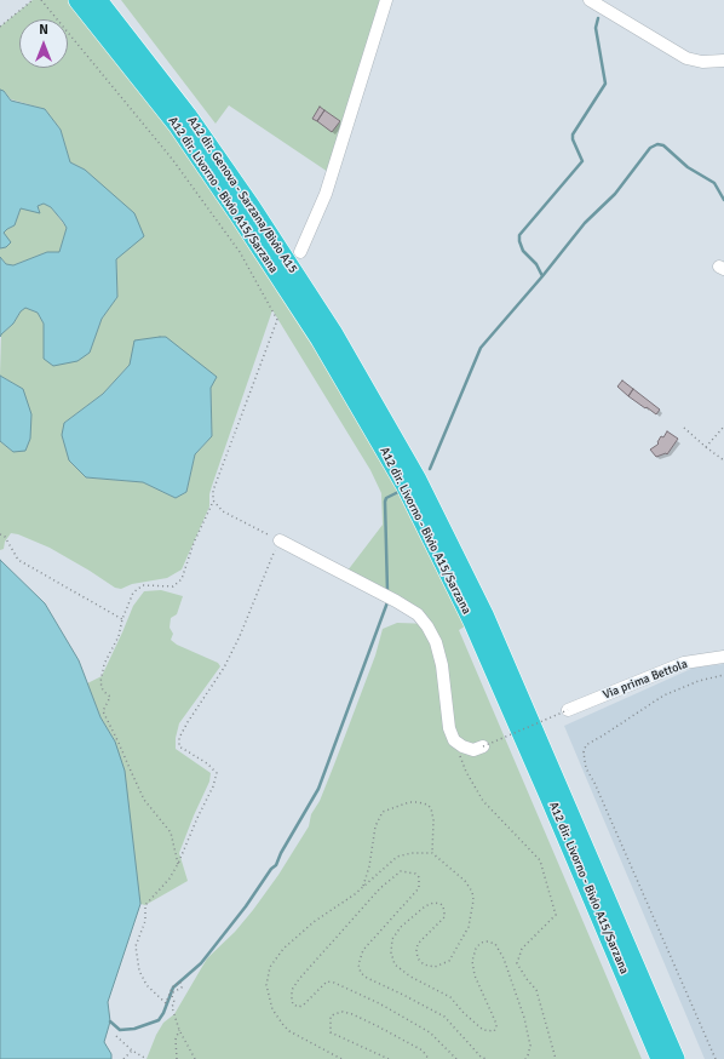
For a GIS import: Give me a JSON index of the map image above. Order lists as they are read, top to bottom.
{
  "streets": {
    "highway": ["A12 dir. Livorno - Bivio A15/Sarzana", "A12 dir. Genova - Sarzana/Bivio A15"],
    "street": ["Via prima Bettola"]
  },
  "north": "top"
}
